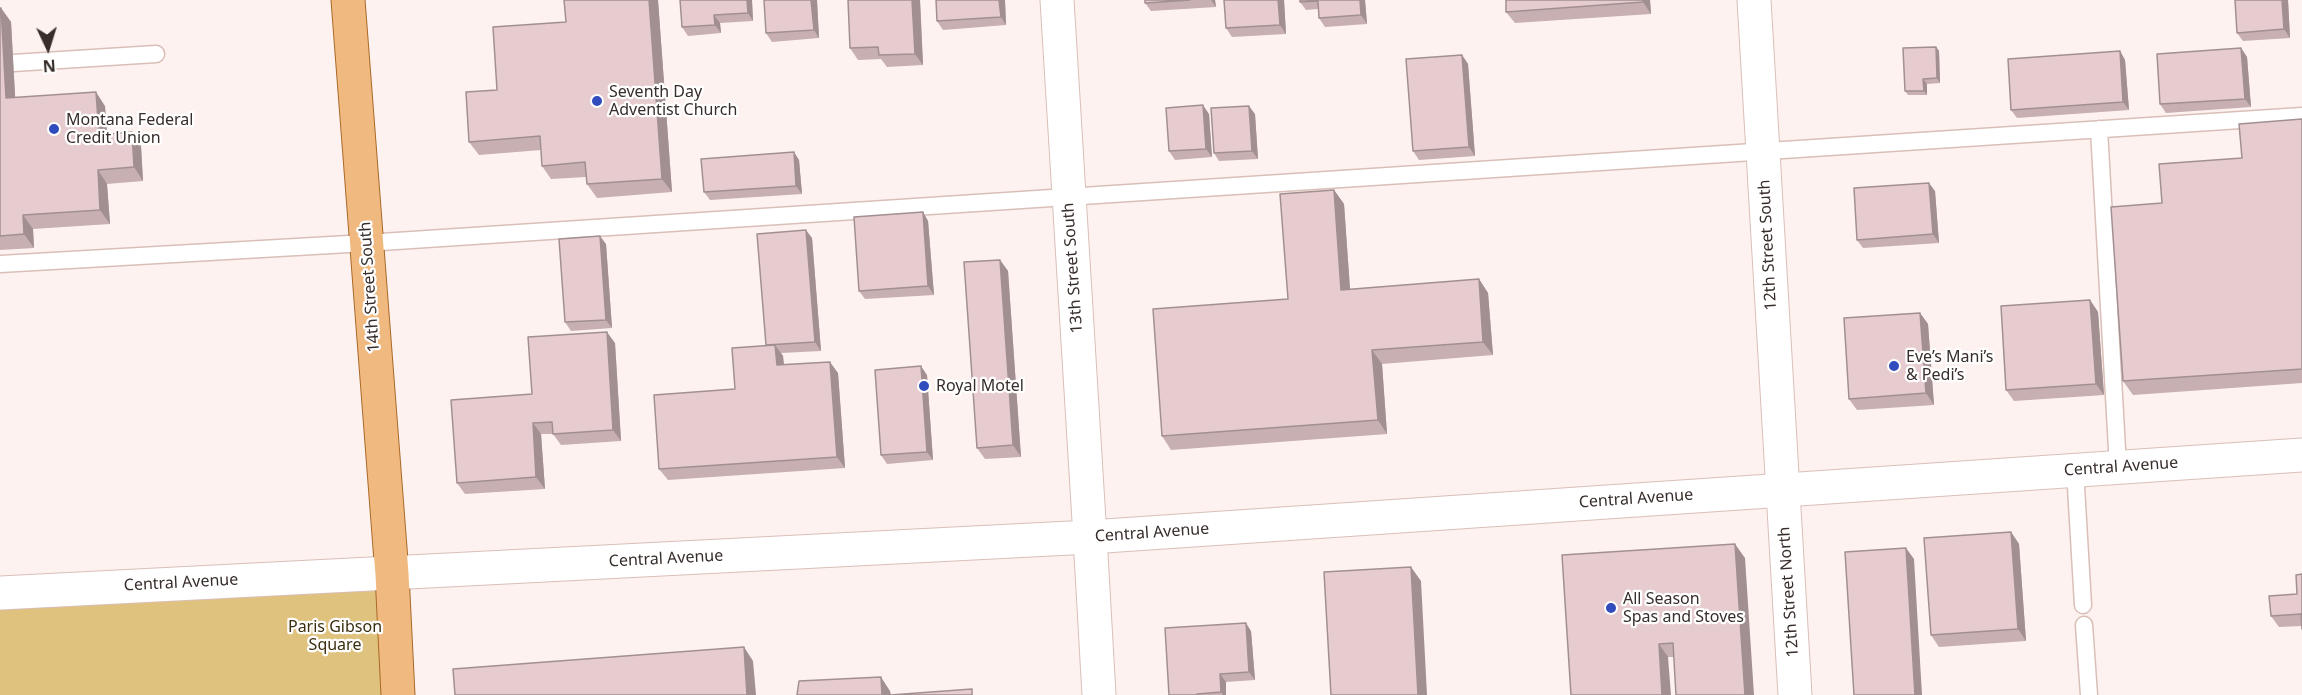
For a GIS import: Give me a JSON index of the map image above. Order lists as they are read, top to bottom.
{
  "streets": {
    "main road": ["14th Street South"],
    "street": [
      "12th Street South",
      "13th Street South",
      "Central Avenue",
      "12th Street North"
    ]
  },
  "crossings": [
    ["12th Street South", "Central Avenue"],
    ["12th Street South", "12th Street North"],
    ["13th Street South", "Central Avenue"],
    ["14th Street South", "Central Avenue"],
    ["Central Avenue", "12th Street North"]
  ],
  "parks": ["Paris Gibson Square"],
  "places": [
    "Seventh Day Adventist Church",
    "Montana Federal Credit Union",
    "Eve’s Mani’s & Pedi’s",
    "Royal Motel",
    "All Season Spas and Stoves"
  ],
  "north": "bottom"
}
